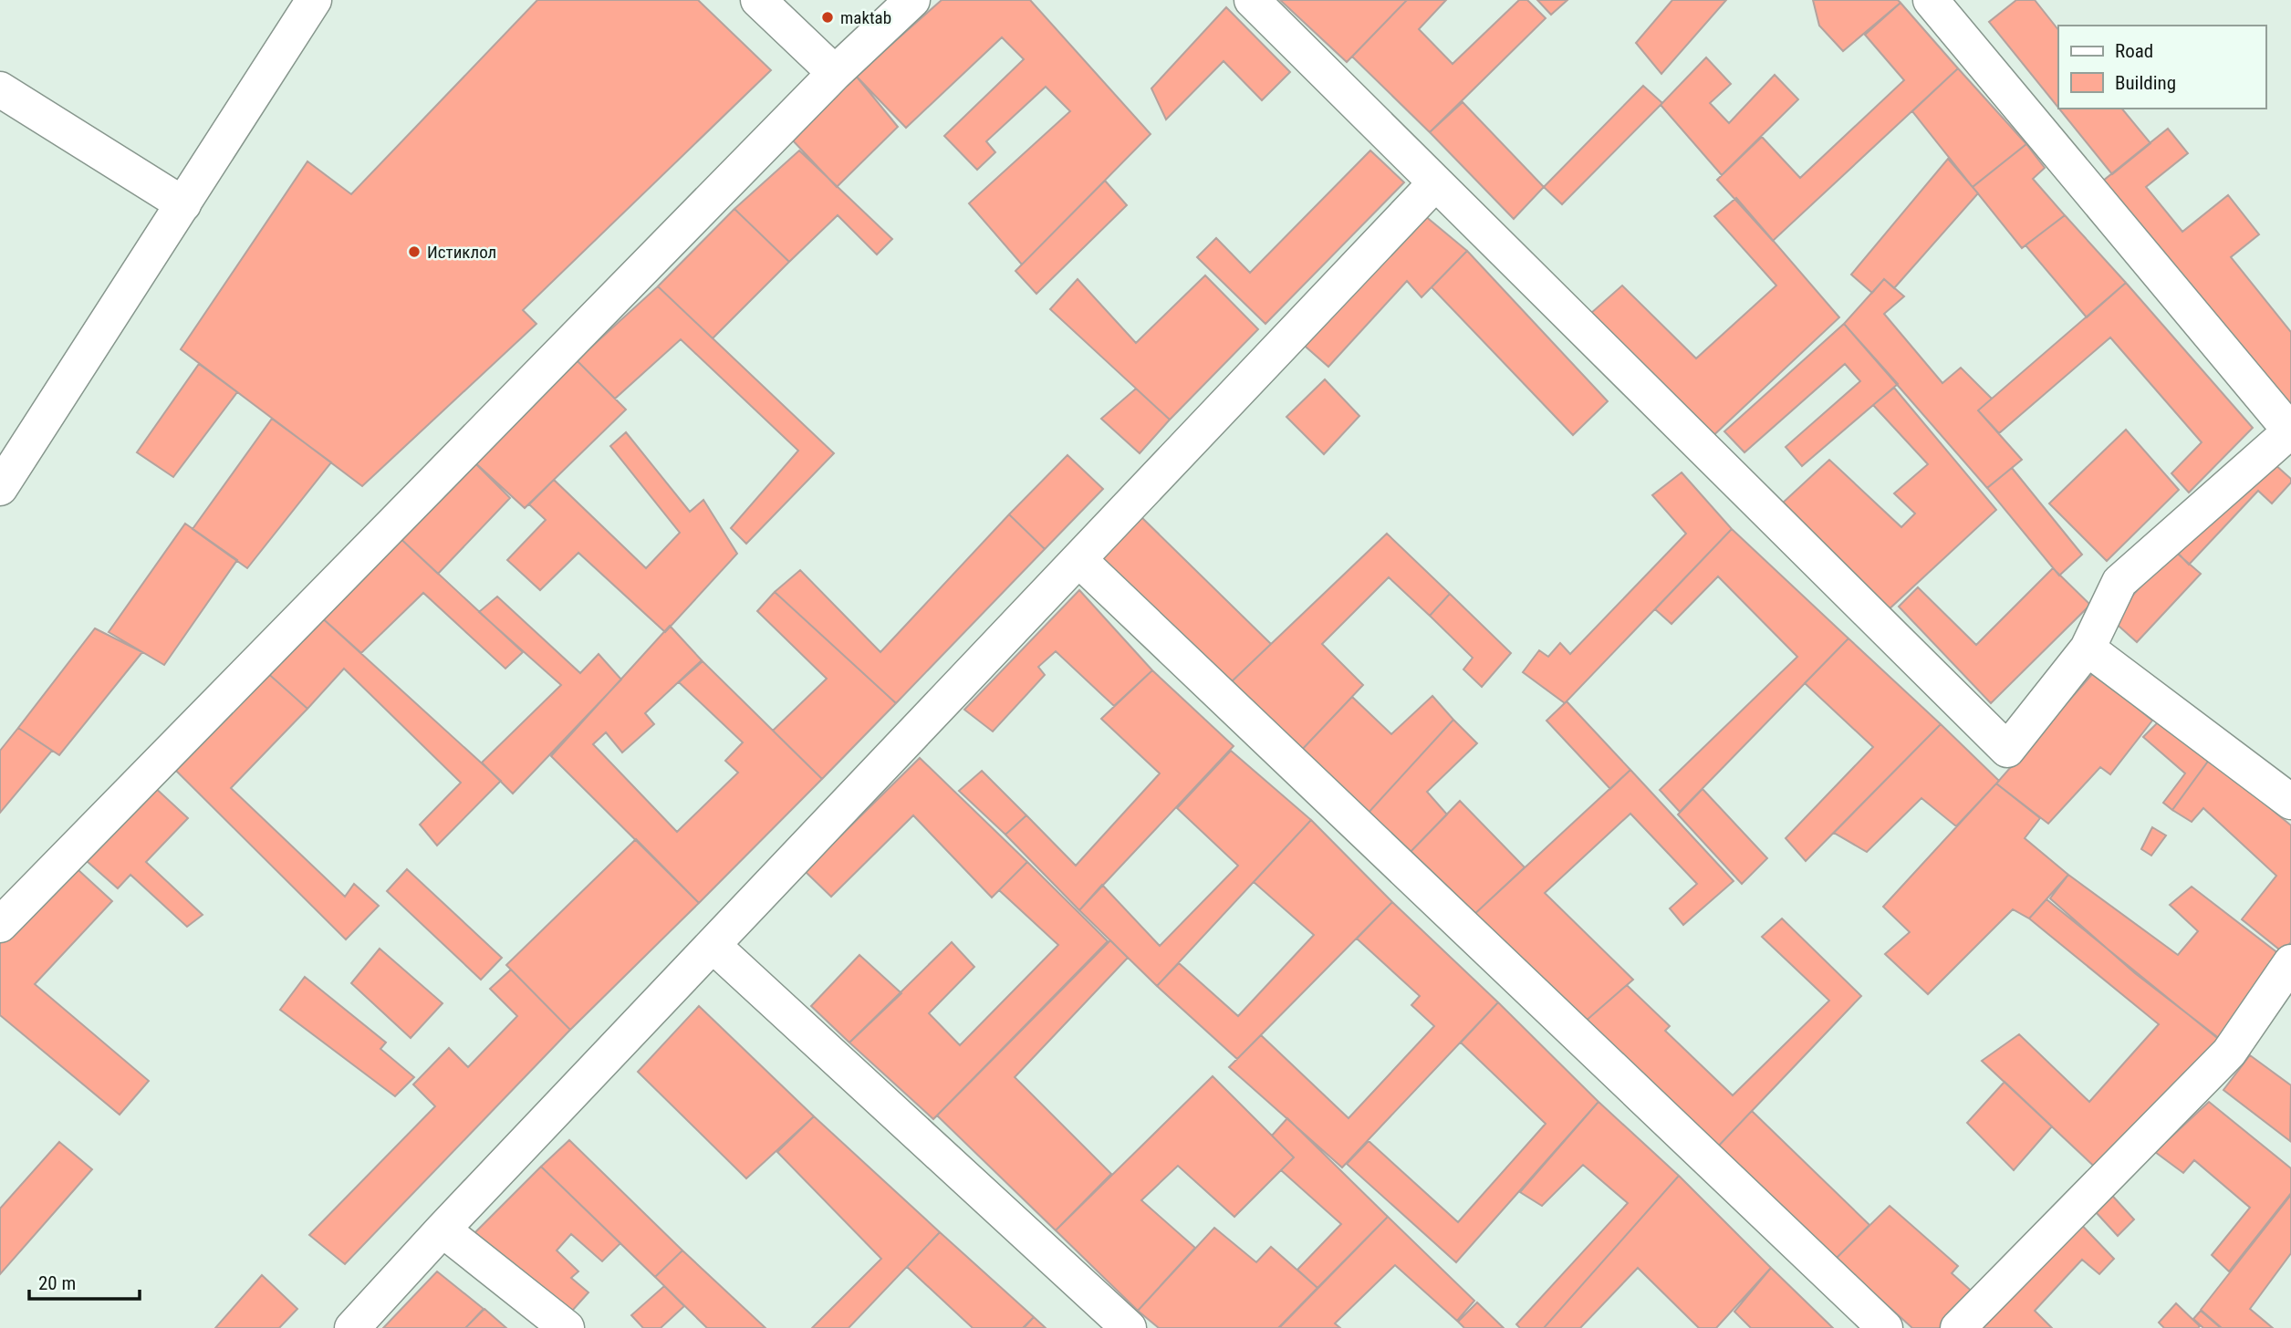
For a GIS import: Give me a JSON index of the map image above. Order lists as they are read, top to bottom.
{
  "places": ["maktab", "Истиклол"],
  "legend": ["Road", "Building"],
  "scale_bar": "20 m"
}
